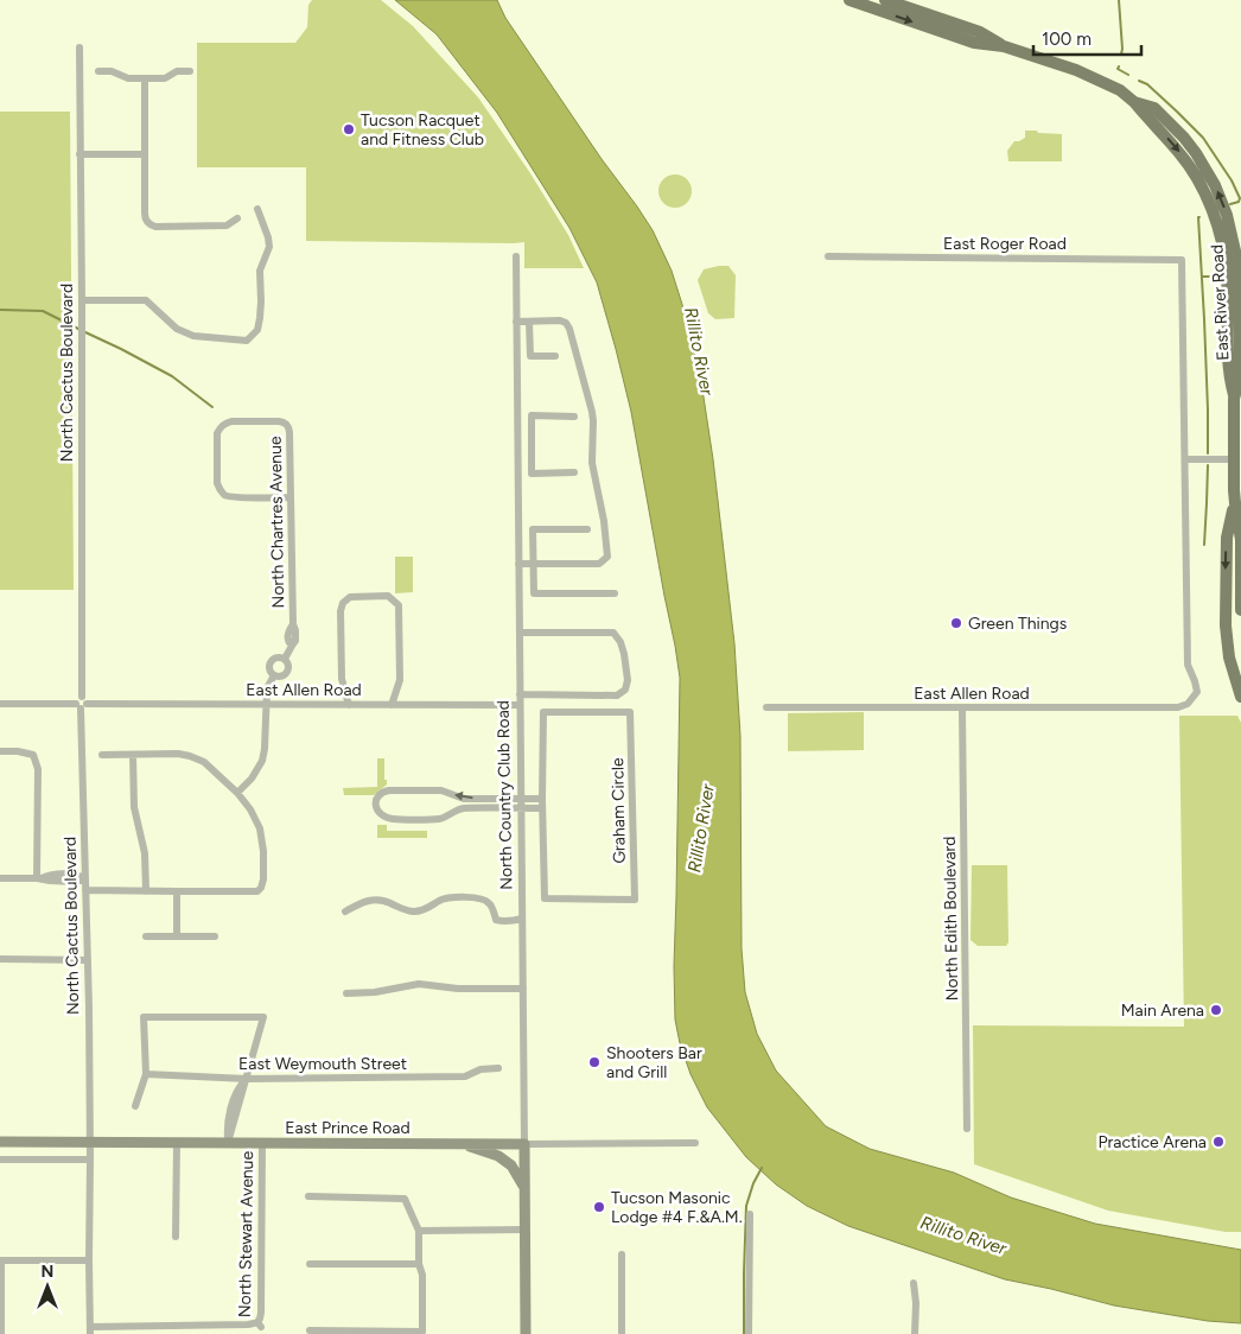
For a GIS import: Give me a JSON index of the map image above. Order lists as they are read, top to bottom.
{
  "streets": {
    "main road": ["East River Road", "North Country Club Road", "East Prince Road"],
    "street": [
      "East Roger Road",
      "North Cactus Boulevard",
      "North Chartres Avenue",
      "East Allen Road",
      "Graham Circle",
      "North Edith Boulevard",
      "East Weymouth Street",
      "North Stewart Avenue"
    ]
  },
  "crossings": [
    ["East Roger Road", "East Allen Road"],
    ["North Cactus Boulevard", "East Allen Road"],
    ["North Cactus Boulevard", "East Prince Road"],
    ["North Cactus Boulevard", "North Stewart Avenue"],
    ["North Chartres Avenue", "East Allen Road"],
    ["East Allen Road", "North Country Club Road"],
    ["East Allen Road", "North Edith Boulevard"],
    ["North Country Club Road", "East Prince Road"],
    ["East Prince Road", "North Stewart Avenue"]
  ],
  "water": ["Rillito River"],
  "places": [
    "Tucson Racquet and Fitness Club",
    "Green Things",
    "Main Arena",
    "Shooters Bar and Grill",
    "Practice Arena",
    "Tucson Masonic Lodge #4 F.&A.M."
  ],
  "scale_bar": "100 m",
  "north": "top"
}
